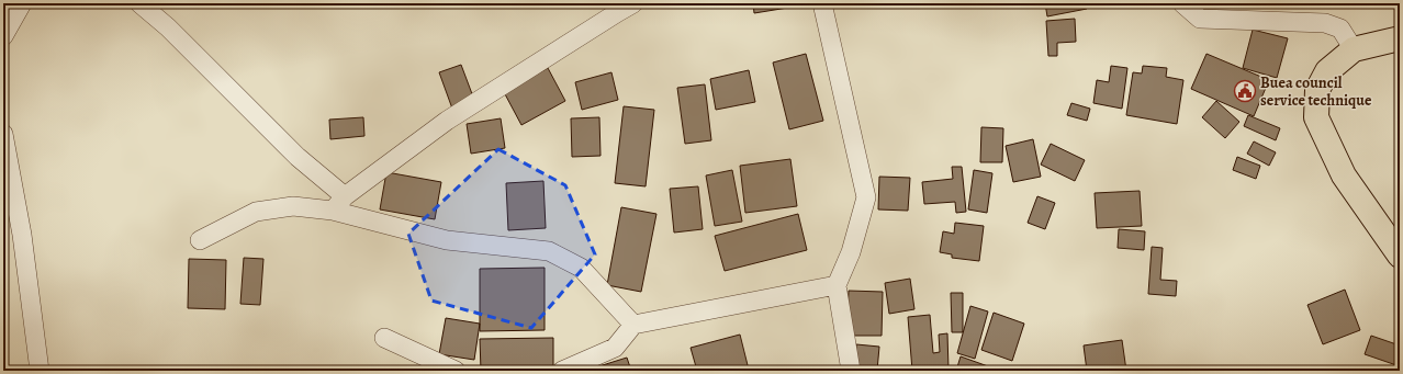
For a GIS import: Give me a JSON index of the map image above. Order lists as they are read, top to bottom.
{
  "places": {
    "public building": ["Buea council service technique"]
  }
}
